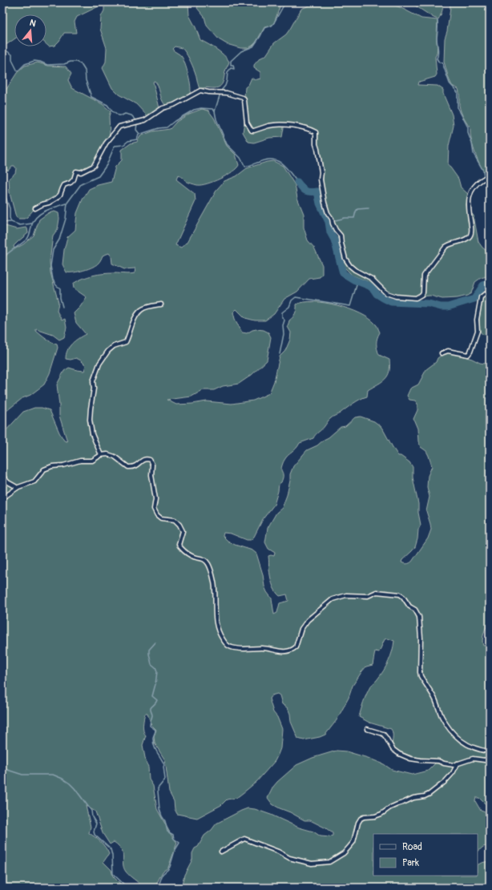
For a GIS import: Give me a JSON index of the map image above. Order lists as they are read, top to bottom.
{
  "legend": ["Road", "Park"],
  "north": "top"
}
